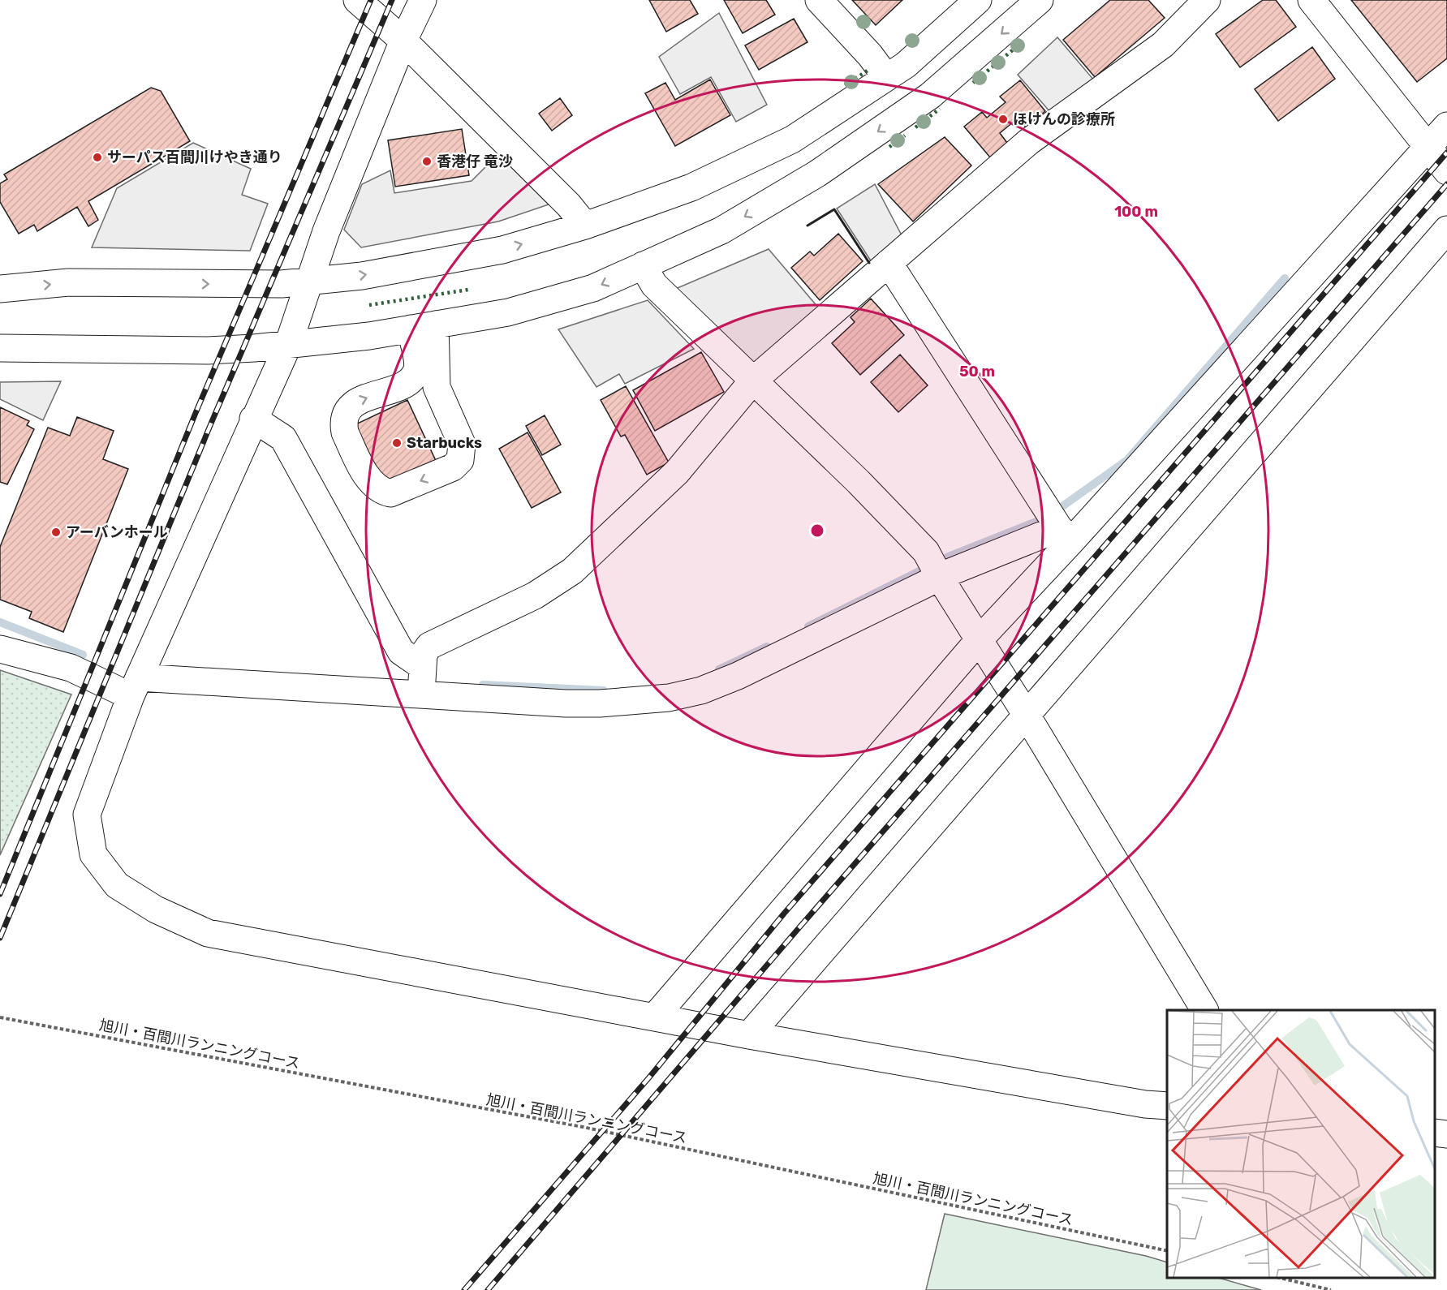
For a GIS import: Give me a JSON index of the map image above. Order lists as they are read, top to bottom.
{
  "streets": {
    "path": ["旭川・百間川ランニングコース"]
  },
  "places": [
    "ほけんの診療所",
    "サーパス百間川けやき通り",
    "香港仔 竜沙",
    "Starbucks",
    "アーバンホール"
  ],
  "rings": ["100 m", "50 m"]
}
